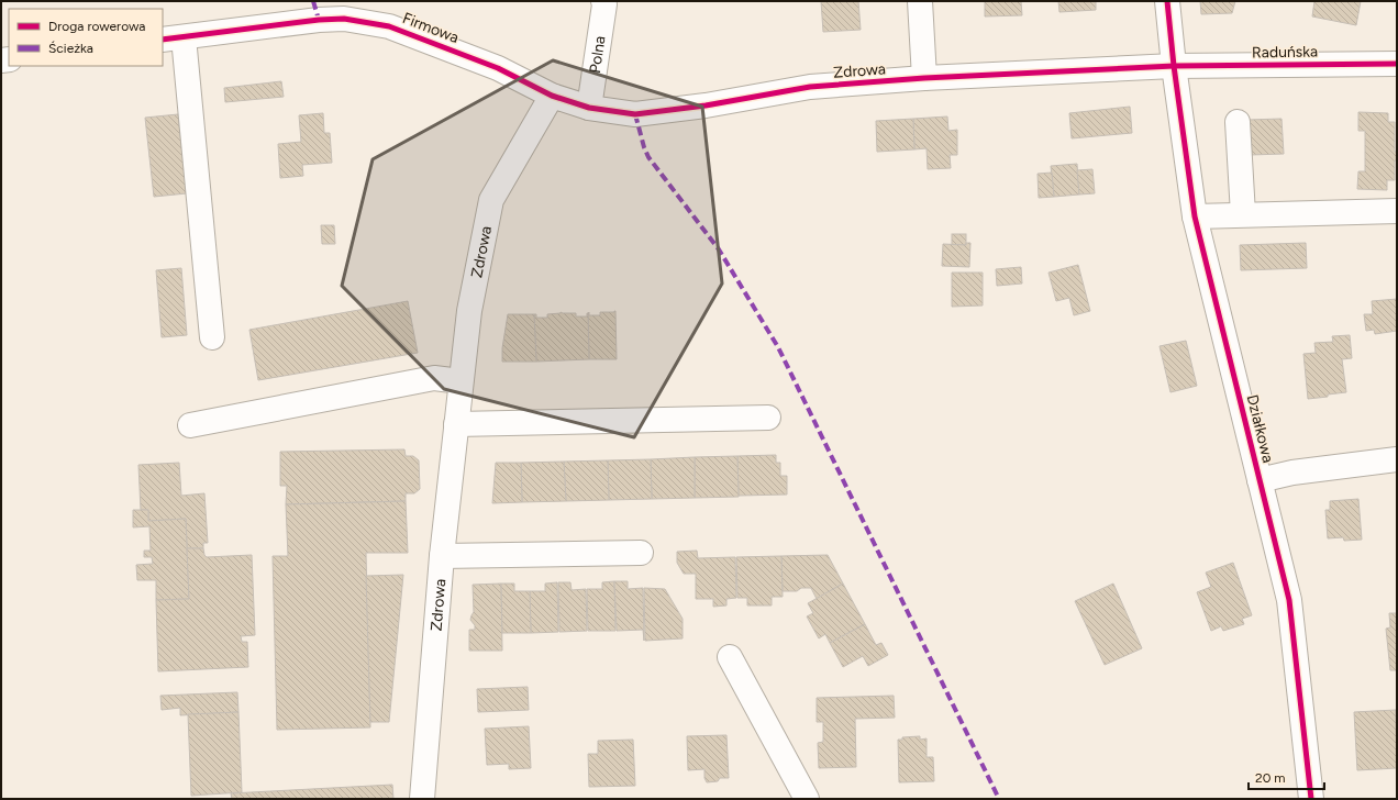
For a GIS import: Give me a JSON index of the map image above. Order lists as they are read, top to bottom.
{
  "streets": {
    "street": [
      "Firmowa",
      "Raduńska",
      "Polna",
      "Zdrowa",
      "Działkowa"
    ]
  },
  "crossings": [
    ["Firmowa", "Zdrowa"],
    ["Raduńska", "Zdrowa"],
    ["Raduńska", "Działkowa"],
    ["Polna", "Zdrowa"],
    ["Zdrowa", "Działkowa"]
  ],
  "legend": ["Droga rowerowa", "Ścieżka"],
  "scale_bar": "20 m"
}
